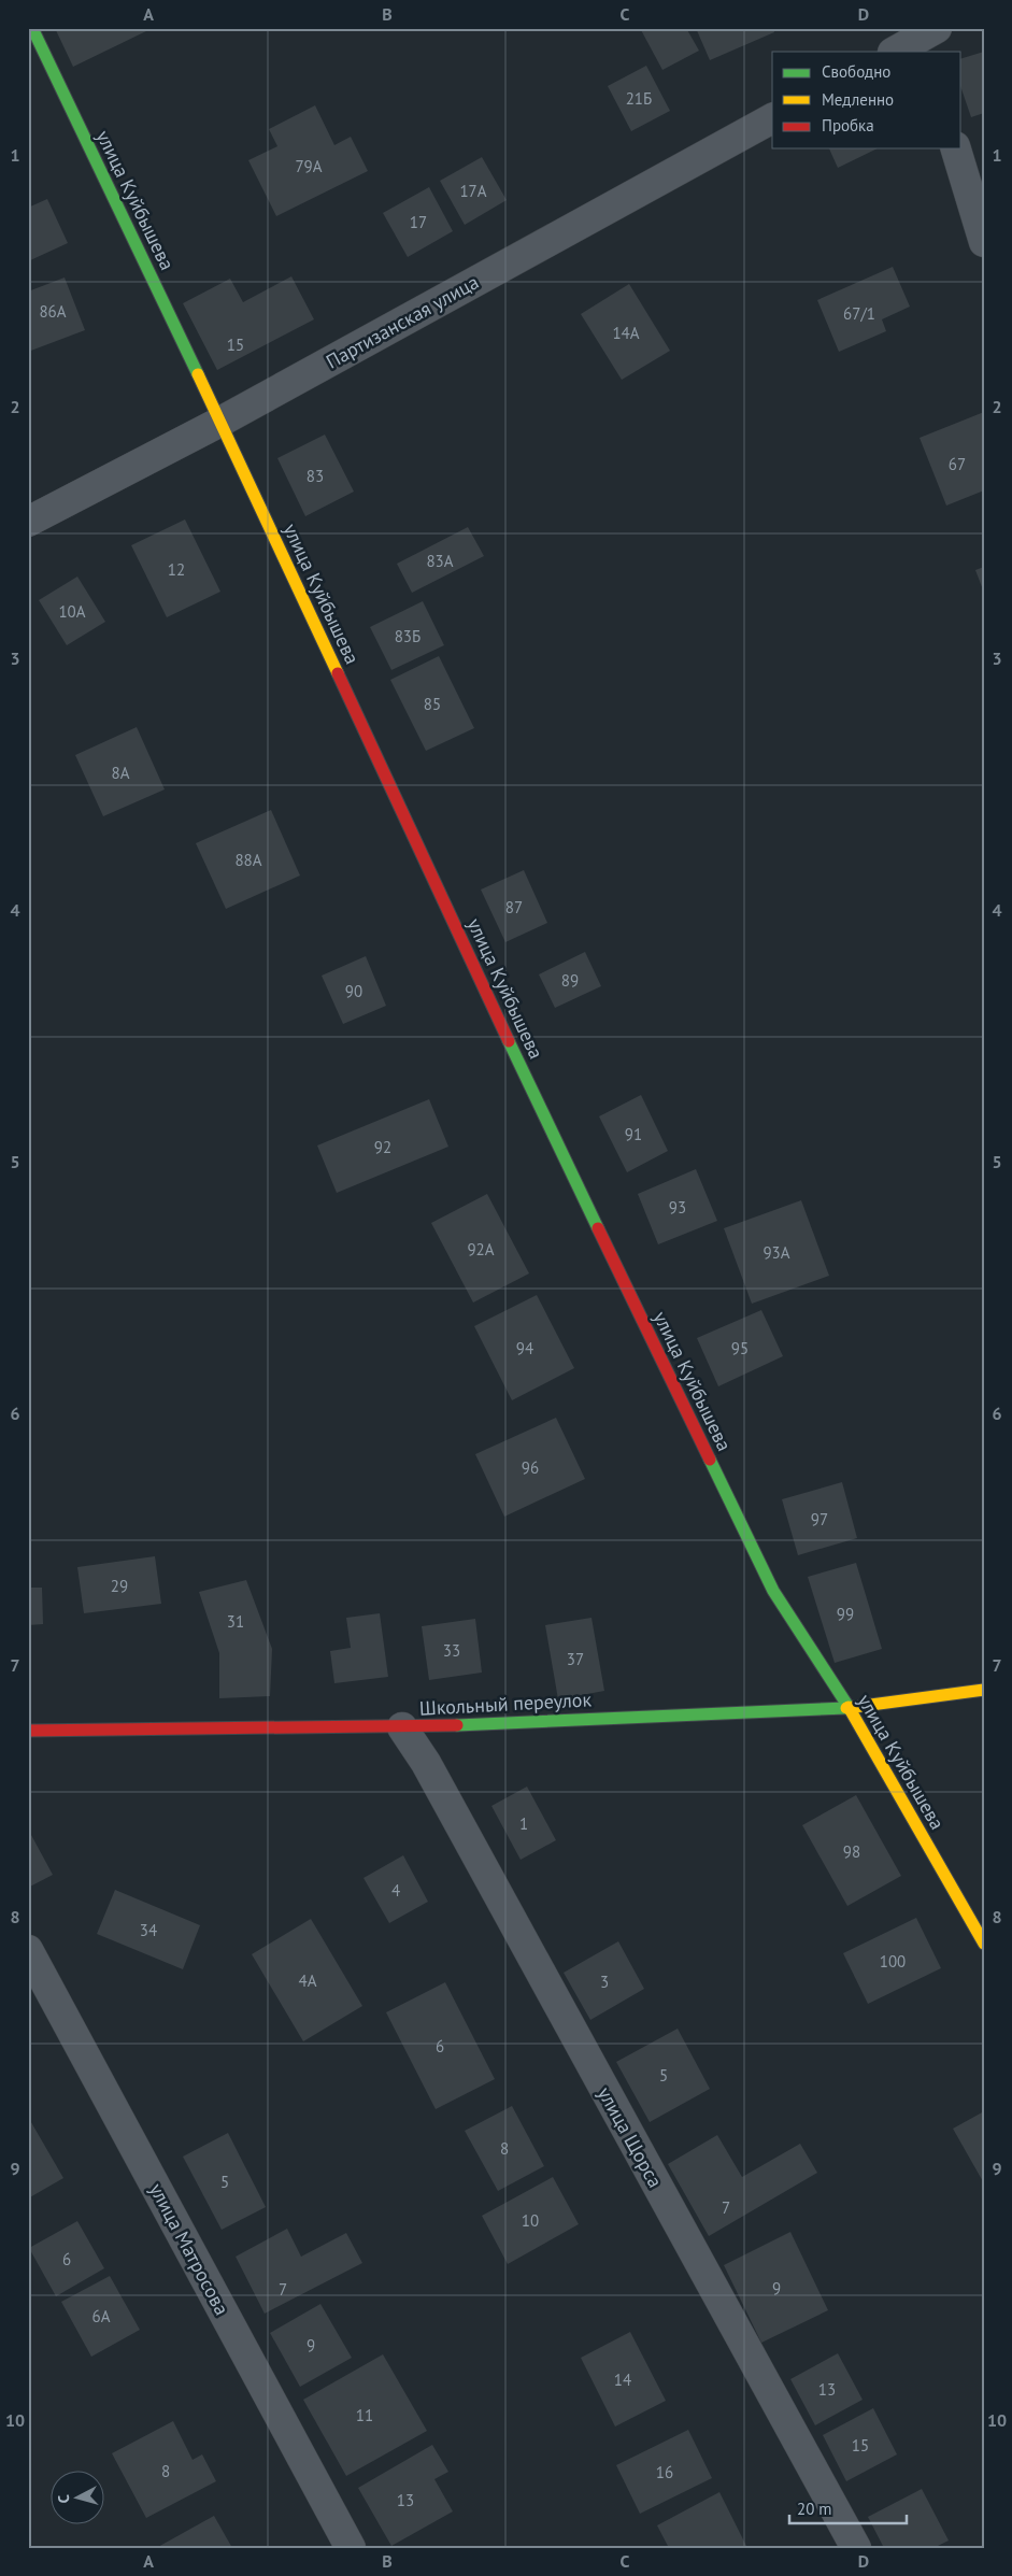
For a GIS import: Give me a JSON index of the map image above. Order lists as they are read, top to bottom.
{
  "streets": {
    "street": [
      "улица Куйбышева",
      "Партизанская улица",
      "Школьный переулок",
      "улица Щорса",
      "улица Матросова"
    ]
  },
  "crossings": [
    ["улица Куйбышева", "Партизанская улица"],
    ["улица Куйбышева", "Школьный переулок"],
    ["Школьный переулок", "улица Щорса"]
  ],
  "house_numbers": [
    "21Б",
    "79А",
    "17А",
    "17",
    "86А",
    "67/1",
    "14А",
    "15",
    "67",
    "83",
    "83А",
    "12",
    "10А",
    "83Б",
    "85",
    "8А",
    "88А",
    "87",
    "89",
    "90",
    "91",
    "92",
    "93",
    "92А",
    "93А",
    "94",
    "95",
    "96",
    "97",
    "29",
    "99",
    "31",
    "33",
    "37",
    "1",
    "98",
    "4",
    "34",
    "100",
    "4А",
    "3",
    "6",
    "5",
    "8",
    "5",
    "7",
    "10",
    "6",
    "9",
    "7",
    "6А",
    "9",
    "14",
    "13",
    "11",
    "15",
    "8",
    "16",
    "13"
  ],
  "legend": ["Свободно", "Медленно", "Пробка"],
  "scale_bar": "20 m",
  "north": "left",
  "grid": {
    "columns": [
      "A",
      "B",
      "C",
      "D"
    ],
    "rows": [
      "1",
      "2",
      "3",
      "4",
      "5",
      "6",
      "7",
      "8",
      "9",
      "10"
    ]
  }
}
